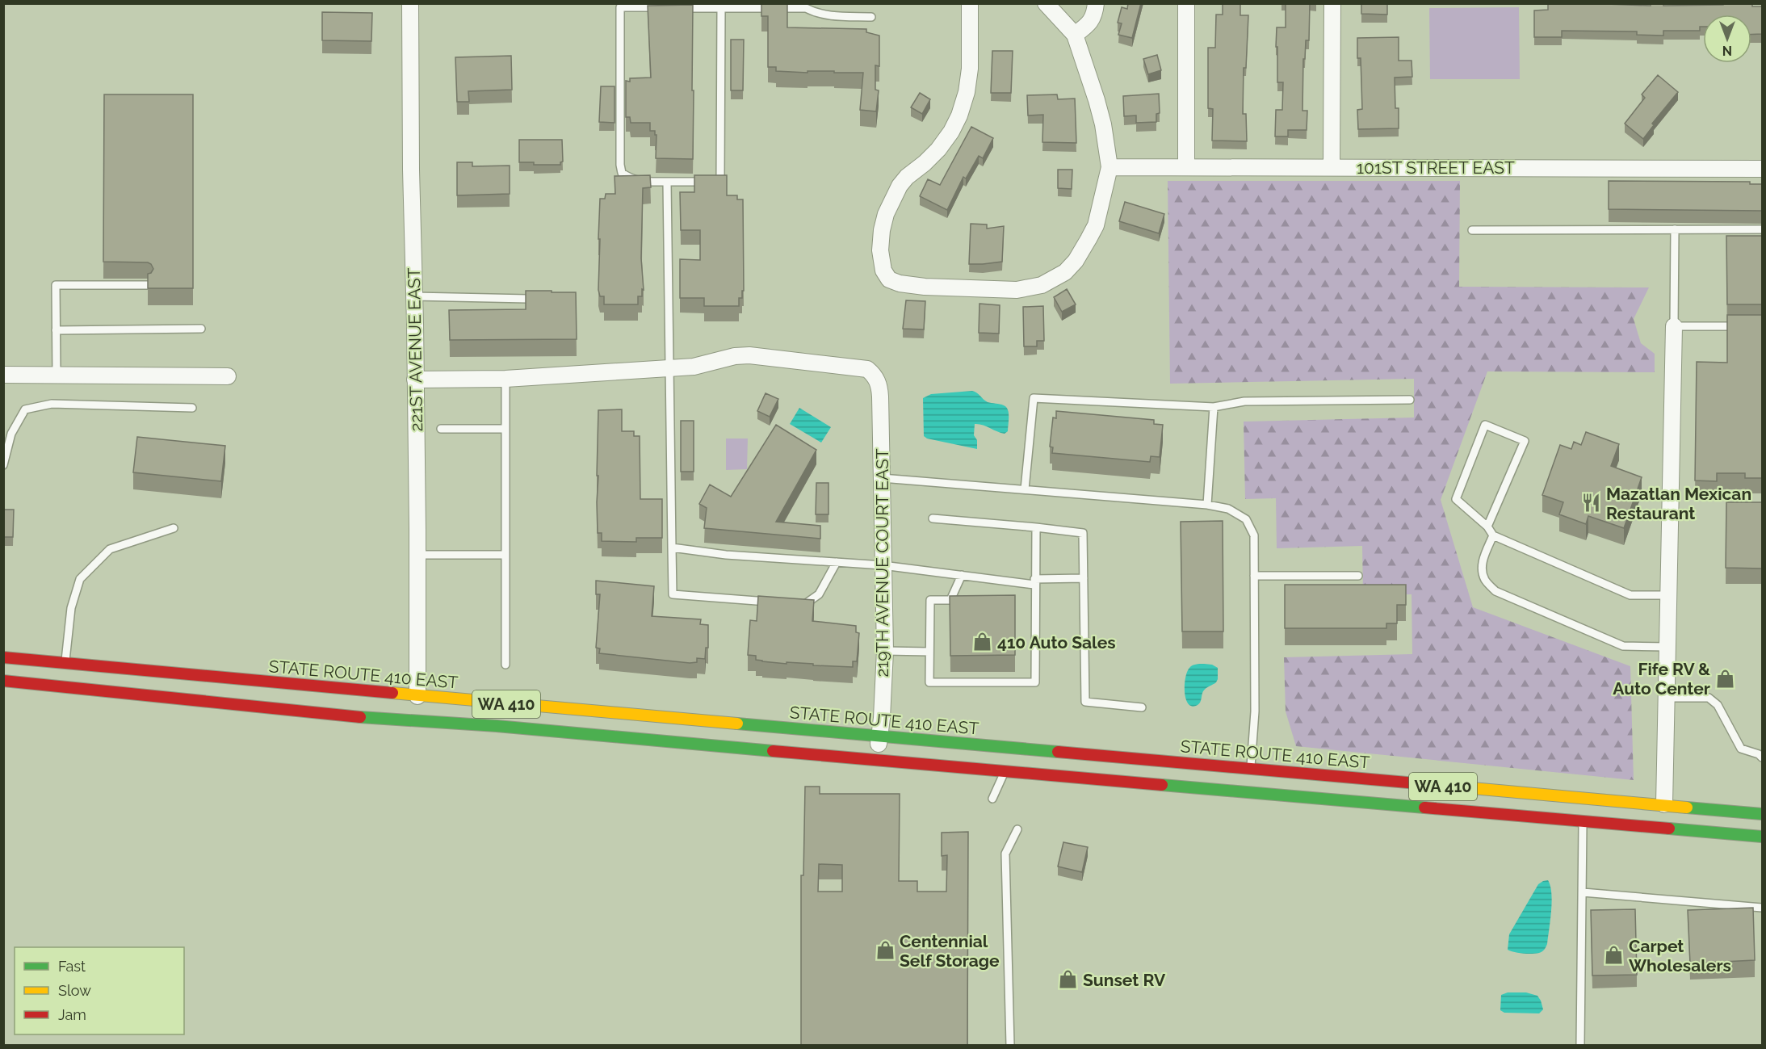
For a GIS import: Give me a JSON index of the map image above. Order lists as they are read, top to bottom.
{
  "streets": {
    "main road": ["STATE ROUTE 410 EAST", "WA 410"],
    "street": ["101ST STREET EAST", "221ST AVENUE EAST", "219TH AVENUE COURT EAST"]
  },
  "crossings": [
    ["221ST AVENUE EAST", "STATE ROUTE 410 EAST"],
    ["219TH AVENUE COURT EAST", "STATE ROUTE 410 EAST"]
  ],
  "places": {
    "restaurant": ["Mazatlan Mexican Restaurant"],
    "shop": [
      "410 Auto Sales",
      "Fife RV & Auto Center",
      "Centennial Self Storage",
      "Carpet Wholesalers",
      "Sunset RV"
    ]
  },
  "legend": ["Fast", "Slow", "Jam"],
  "north": "bottom"
}
